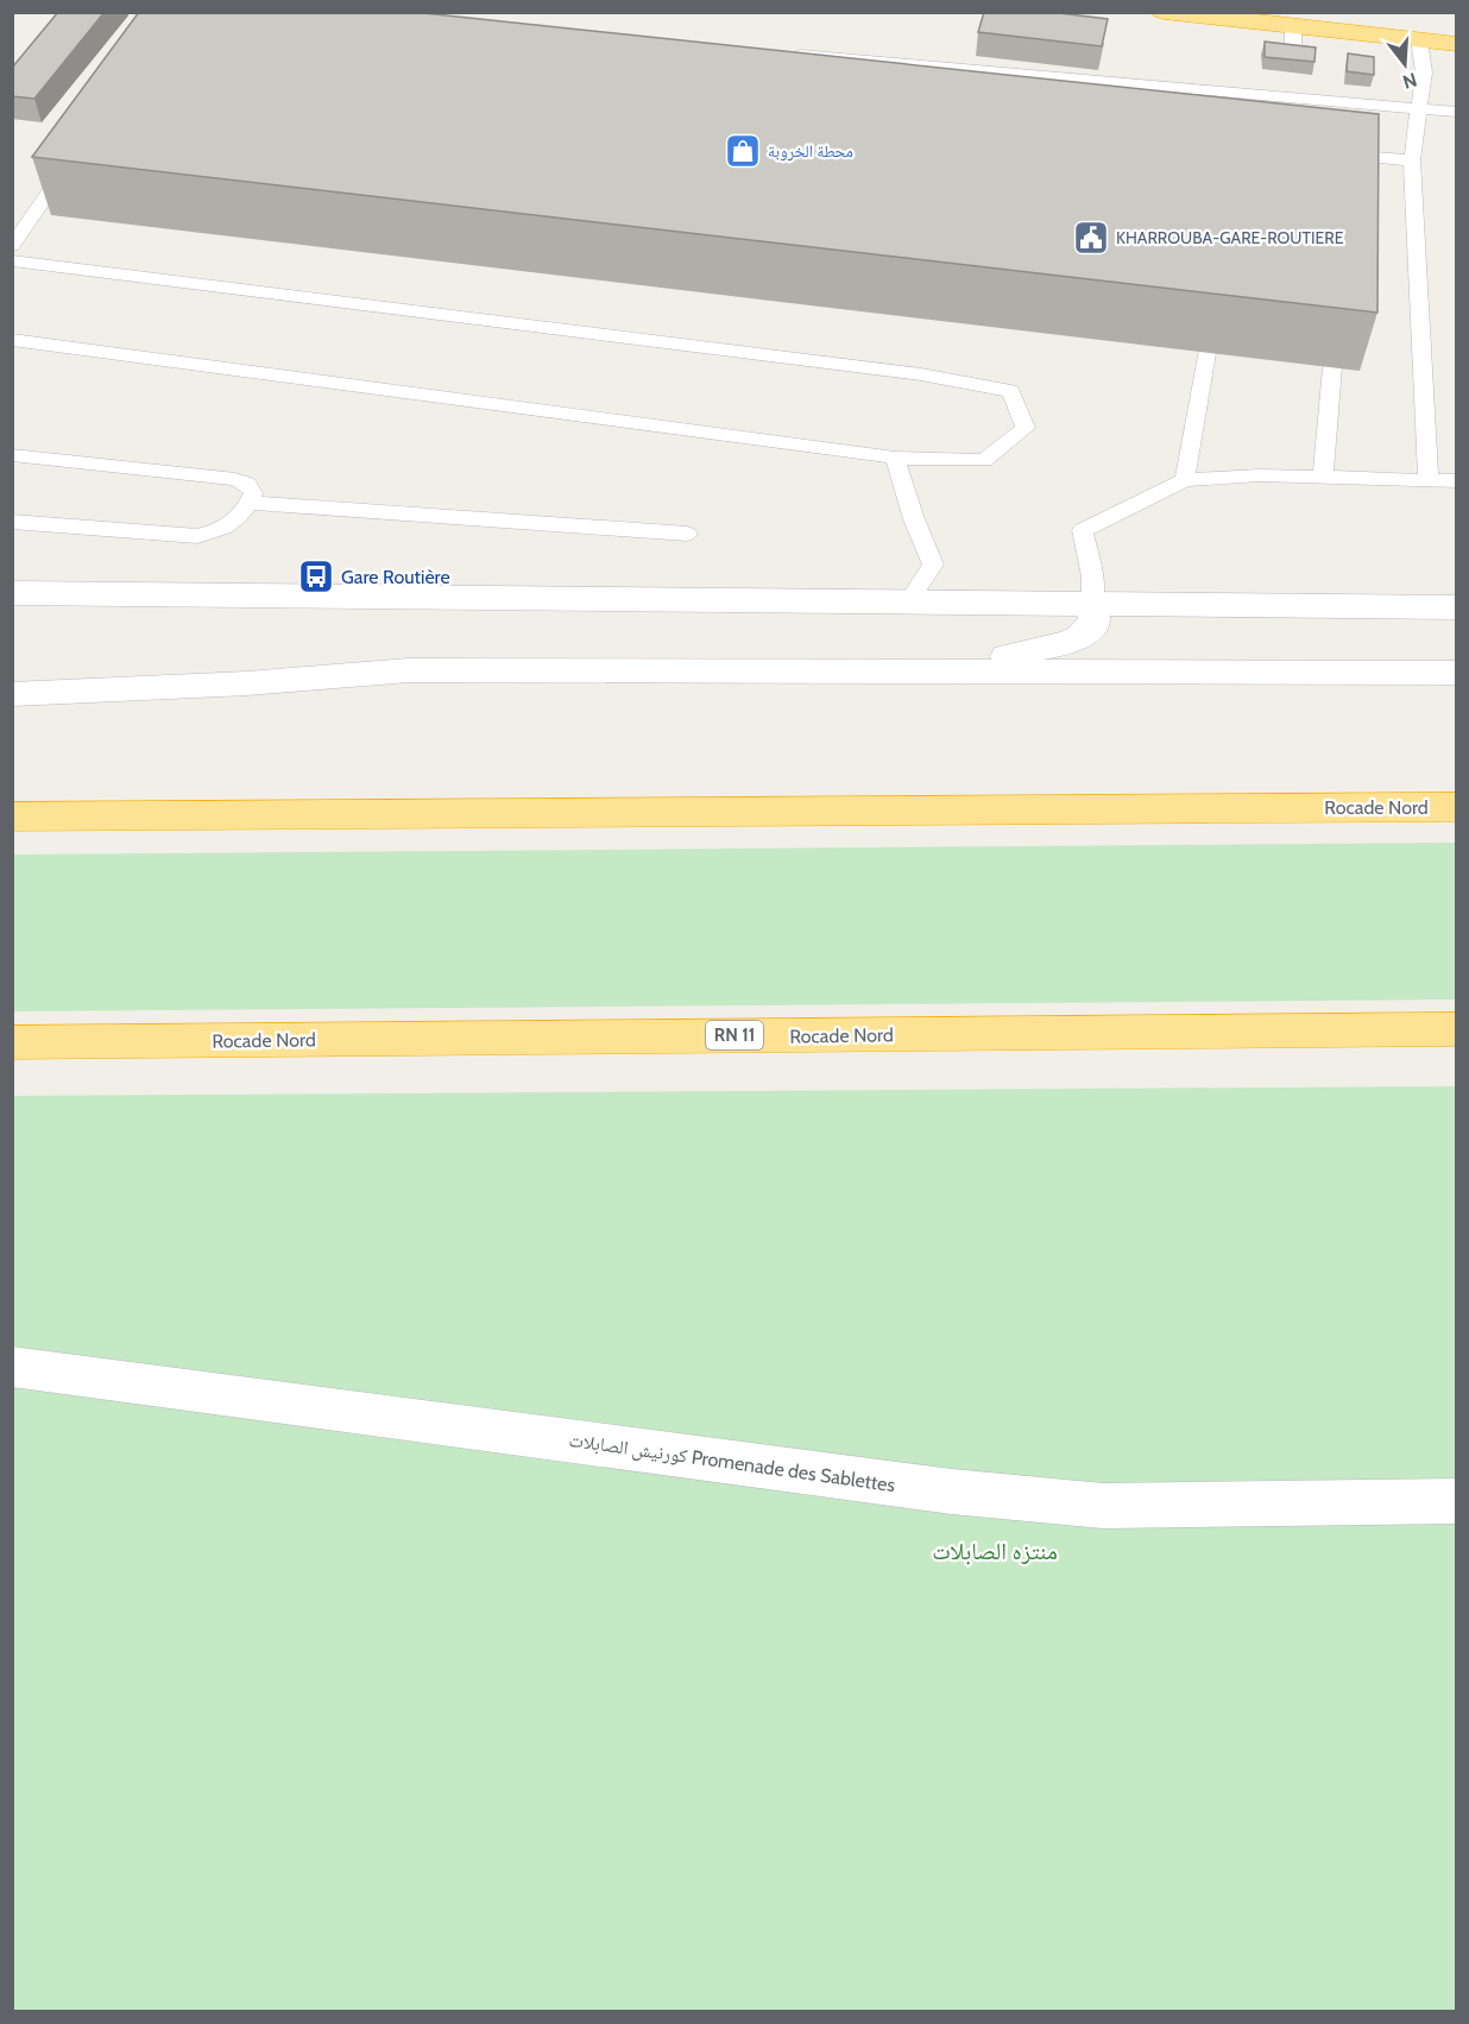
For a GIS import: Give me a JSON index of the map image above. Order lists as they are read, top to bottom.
{
  "streets": {
    "highway": ["Rocade Nord", "RN 11"],
    "street": ["كورنيش الصابلات Promenade des Sablettes"]
  },
  "parks": ["منتزه الصابلات"],
  "places": {
    "shop": ["محطة الخروبة"],
    "public building": ["KHARROUBA-GARE-ROUTIERE"],
    "bus stop": ["Gare Routière"]
  },
  "north": "bottom"
}
